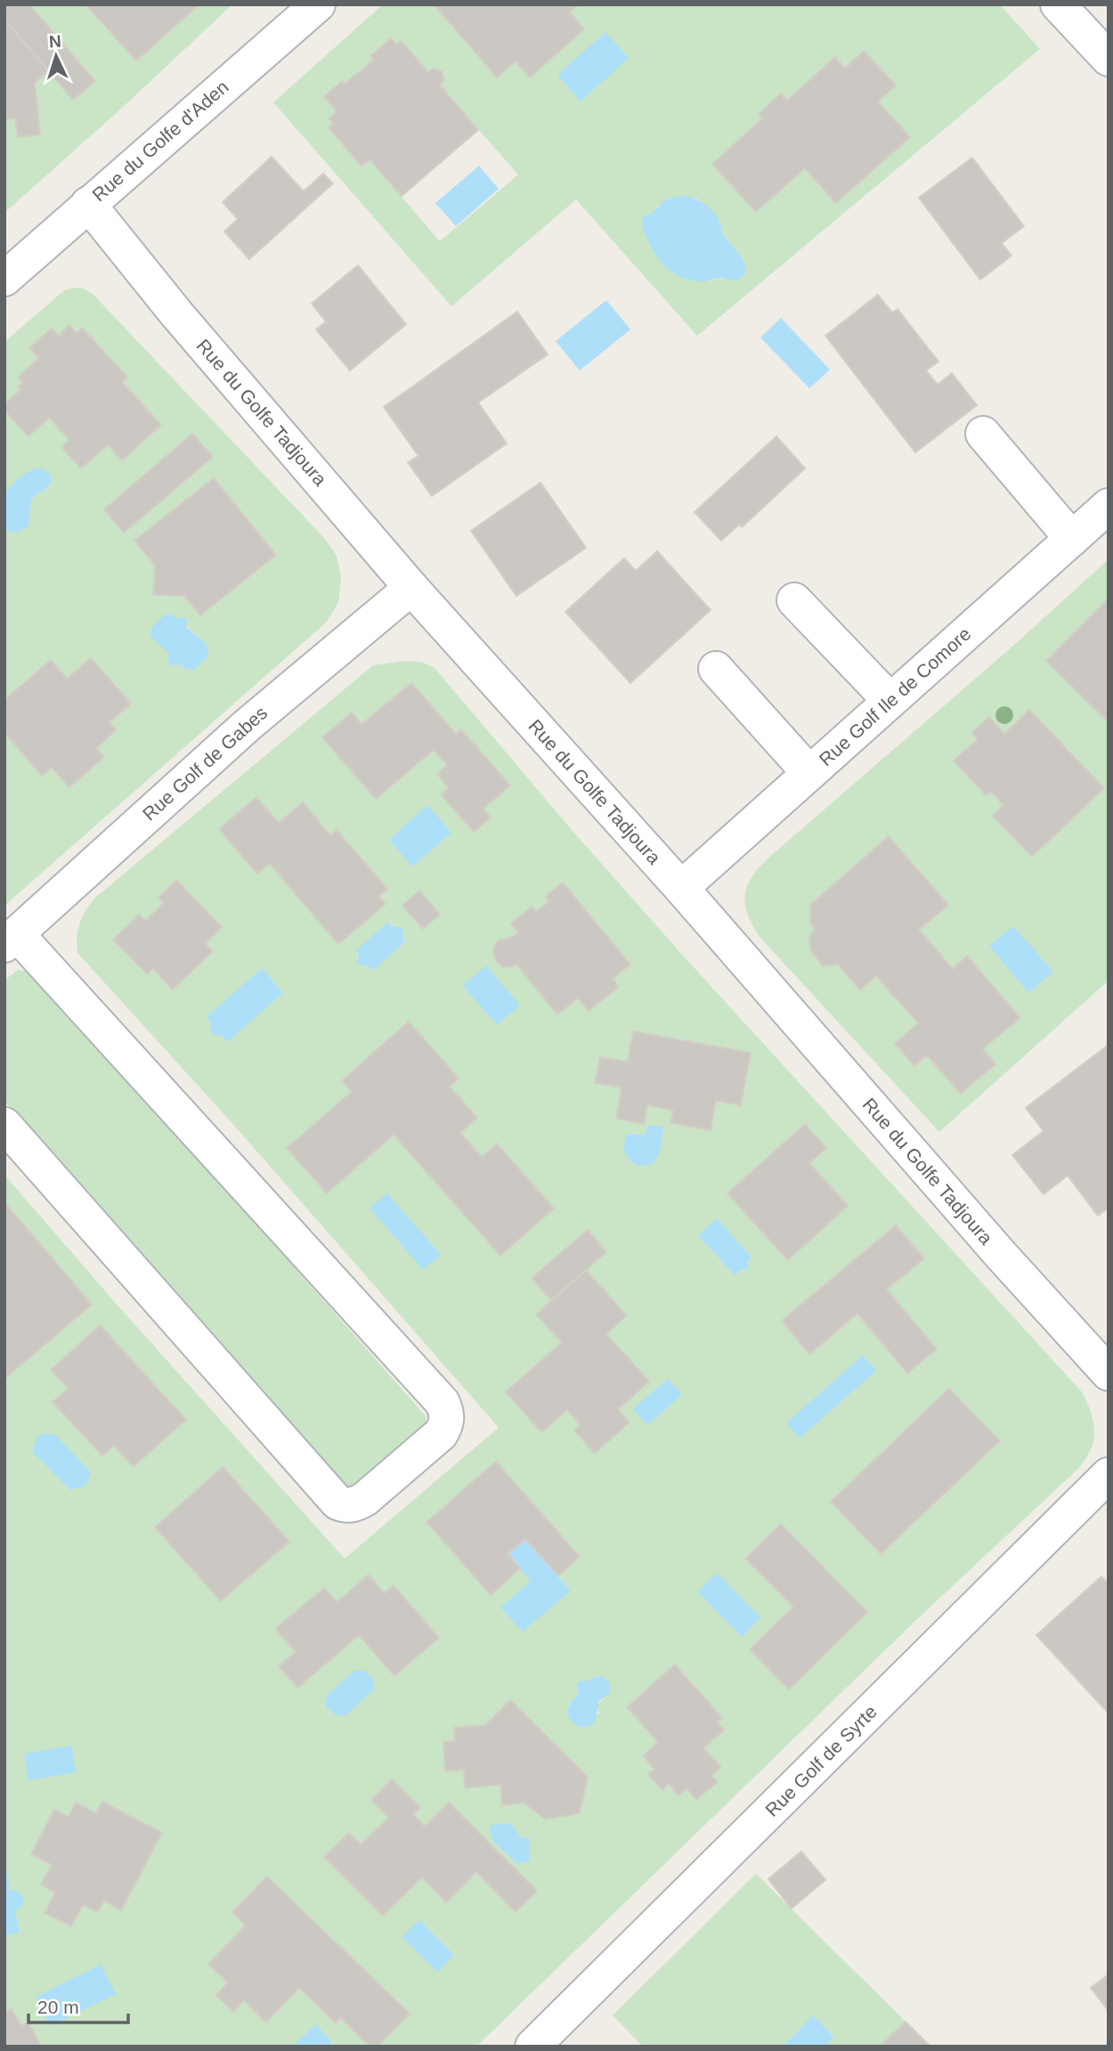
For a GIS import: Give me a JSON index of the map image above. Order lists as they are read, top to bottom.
{
  "streets": {
    "street": [
      "Rue du Golfe d'Aden",
      "Rue du Golfe Tadjoura",
      "Rue Golf Ile de Comore",
      "Rue Golf de Gabes",
      "Rue Golf de Syrte"
    ]
  },
  "crossings": [
    ["Rue du Golfe d'Aden", "Rue du Golfe Tadjoura"],
    ["Rue du Golfe Tadjoura", "Rue Golf Ile de Comore"],
    ["Rue du Golfe Tadjoura", "Rue Golf de Gabes"]
  ],
  "scale_bar": "20 m",
  "north": "top"
}
